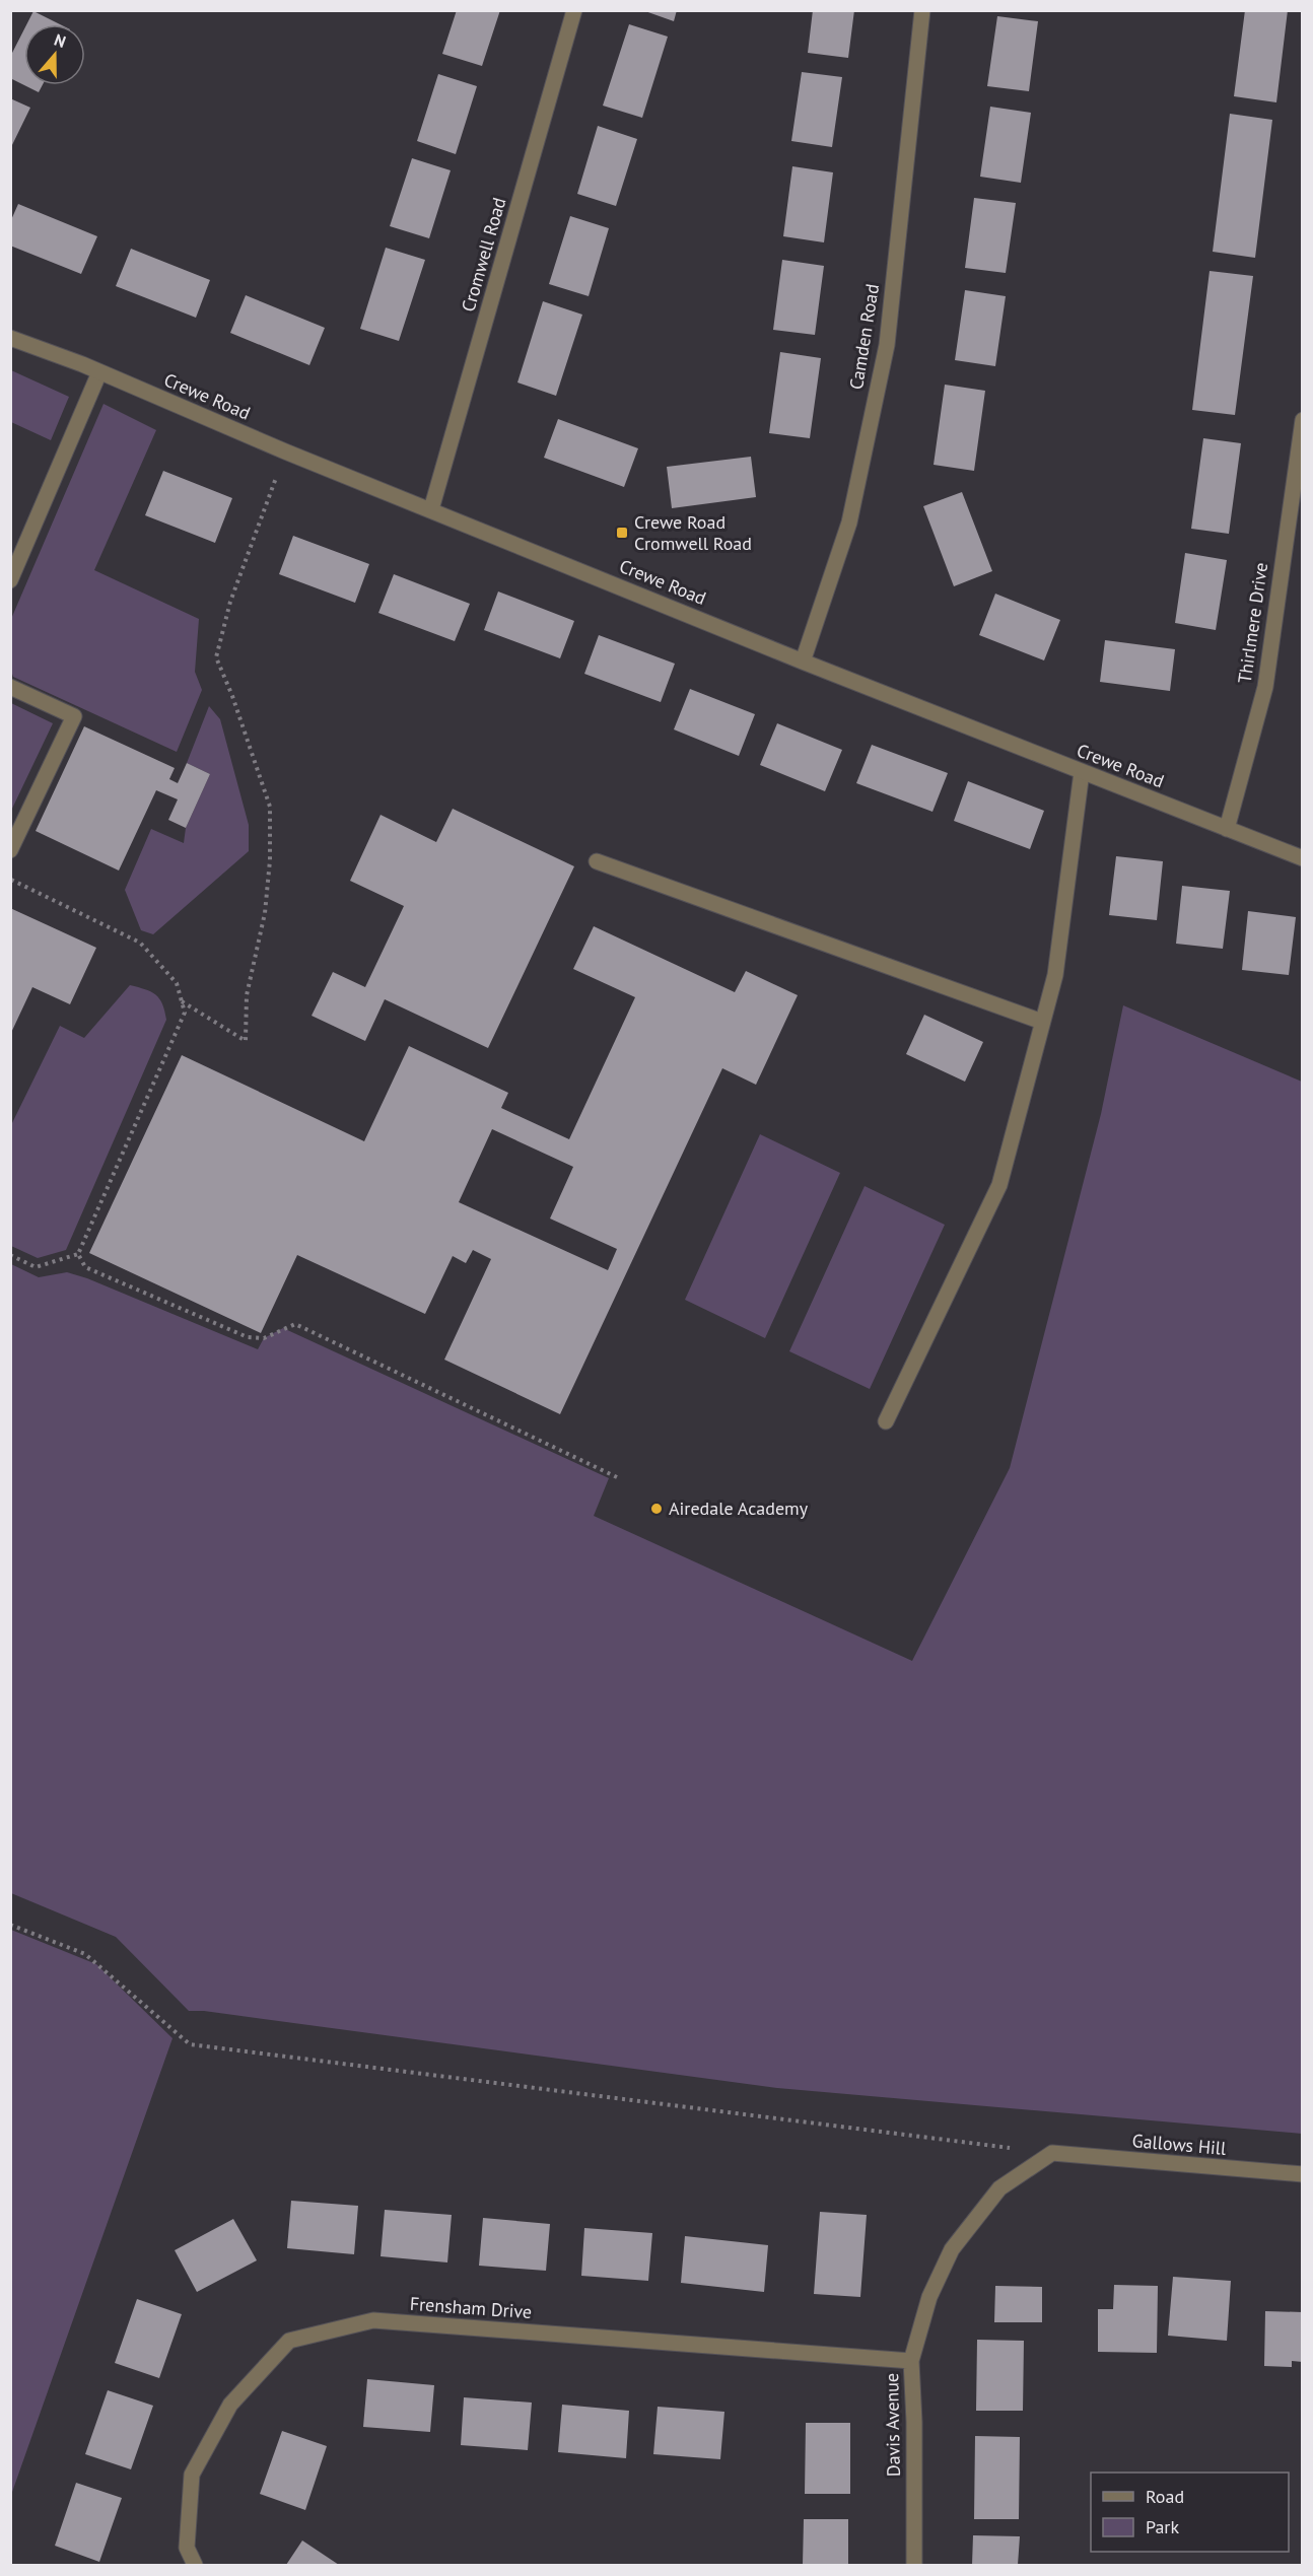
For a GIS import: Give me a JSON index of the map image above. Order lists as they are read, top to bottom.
{
  "streets": {
    "street": [
      "Cromwell Road",
      "Camden Road",
      "Crewe Road",
      "Thirlmere Drive",
      "Gallows Hill",
      "Frensham Drive",
      "Davis Avenue"
    ]
  },
  "crossings": [
    ["Cromwell Road", "Crewe Road"],
    ["Camden Road", "Crewe Road"],
    ["Crewe Road", "Thirlmere Drive"],
    ["Gallows Hill", "Davis Avenue"],
    ["Frensham Drive", "Davis Avenue"]
  ],
  "places": {
    "transit": ["Crewe Road Cromwell Road"],
    "other": ["Airedale Academy"]
  },
  "legend": ["Road", "Park"],
  "north": "top"
}
